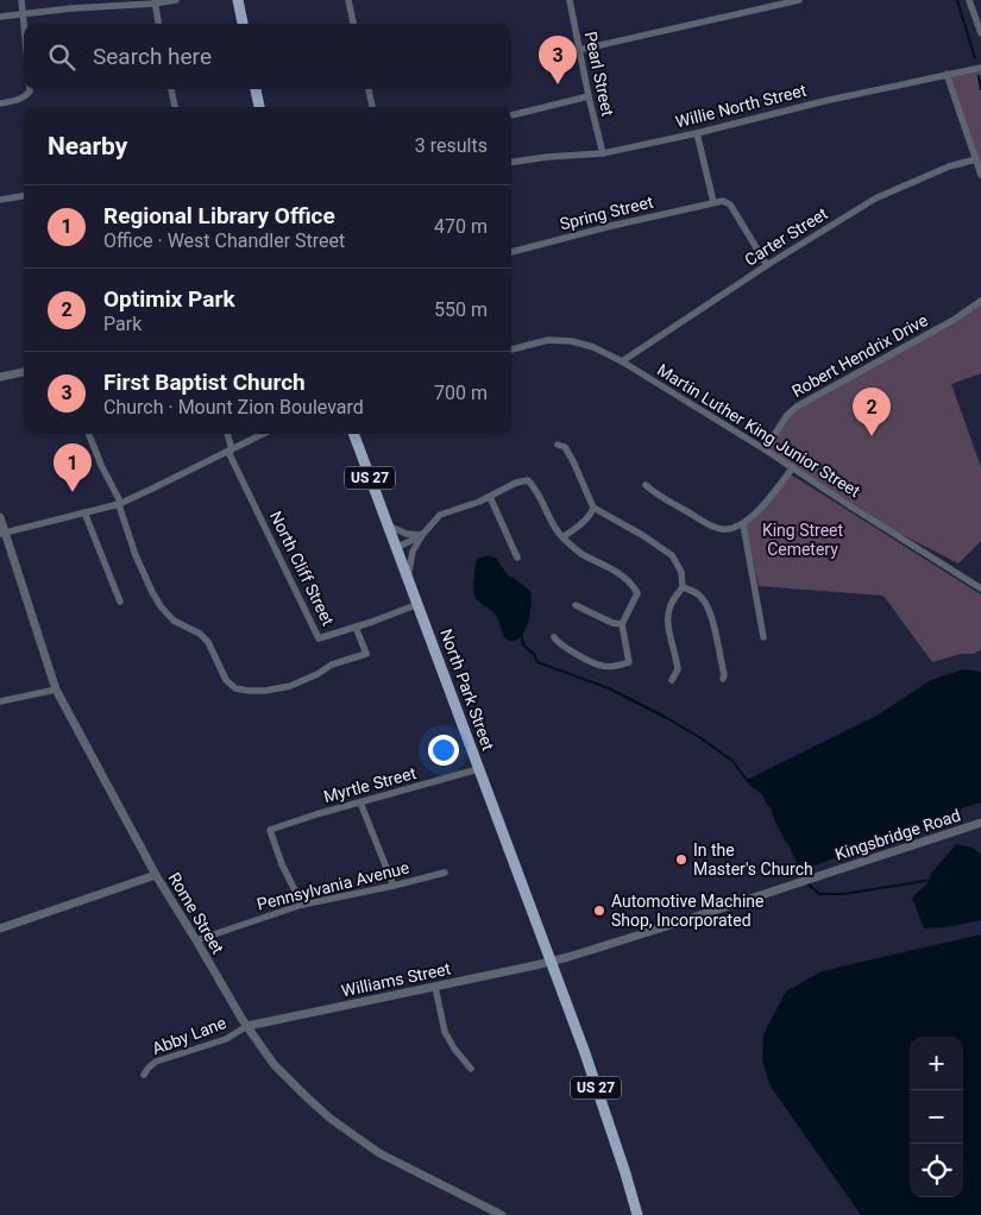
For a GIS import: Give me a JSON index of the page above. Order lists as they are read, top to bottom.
{
  "streets": {
    "main road": ["US 27", "North Park Street"],
    "street": [
      "Pearl Street",
      "Willie North Street",
      "Spring Street",
      "Carter Street",
      "Robert Hendrix Drive",
      "Martin Luther King Junior Street",
      "North Cliff Street",
      "Myrtle Street",
      "Kingsbridge Road",
      "Pennsylvania Avenue",
      "Rome Street",
      "Williams Street",
      "Abby Lane"
    ]
  },
  "crossings": [
    ["Pearl Street", "Willie North Street"],
    ["Carter Street", "Martin Luther King Junior Street"],
    ["Robert Hendrix Drive", "Martin Luther King Junior Street"],
    ["US 27", "North Park Street"],
    ["US 27", "Kingsbridge Road"],
    ["US 27", "Williams Street"],
    ["North Cliff Street", "North Park Street"],
    ["North Park Street", "Myrtle Street"],
    ["North Park Street", "Kingsbridge Road"],
    ["North Park Street", "Williams Street"],
    ["Myrtle Street", "Pennsylvania Avenue"],
    ["Kingsbridge Road", "Williams Street"],
    ["Pennsylvania Avenue", "Rome Street"],
    ["Rome Street", "Williams Street"],
    ["Rome Street", "Abby Lane"],
    ["Williams Street", "Abby Lane"]
  ],
  "parks": ["King Street Cemetery"],
  "places": ["In the Master's Church", "Automotive Machine Shop, Incorporated"],
  "page": {
    "search": "Search here",
    "pins": ["3", "2", "1"],
    "heading": ["Nearby", "3 results"],
    "list": [
      {
        "mark": "1",
        "name": "Regional Library Office",
        "note": "Office · West Chandler Street",
        "value": "470 m"
      },
      {
        "mark": "2",
        "name": "Optimix Park",
        "note": "Park",
        "value": "550 m"
      },
      {
        "mark": "3",
        "name": "First Baptist Church",
        "note": "Church · Mount Zion Boulevard",
        "value": "700 m"
      }
    ],
    "map_buttons": ["+", "−"]
  }
}
